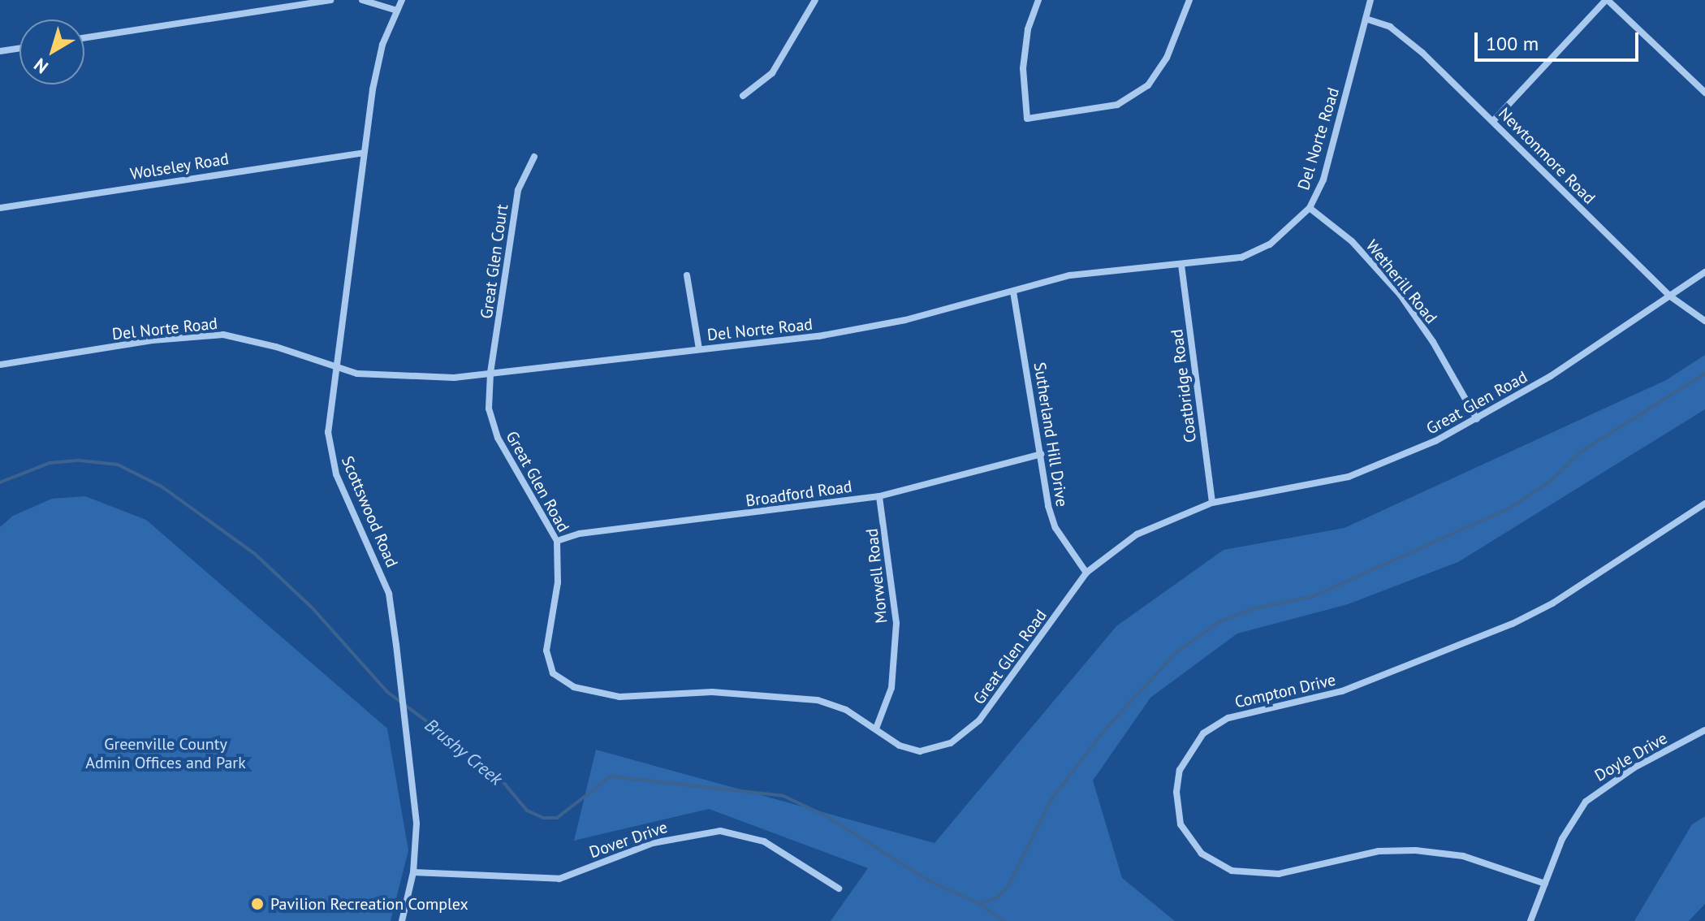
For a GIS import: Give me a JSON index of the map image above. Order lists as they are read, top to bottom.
{
  "streets": {
    "street": [
      "Del Norte Road",
      "Newtonmore Road",
      "Wolseley Road",
      "Great Glen Court",
      "Wetherill Road",
      "Coatbridge Road",
      "Great Glen Road",
      "Sutherland Hill Drive",
      "Broadford Road",
      "Scottswood Road",
      "Morwell Road",
      "Compton Drive",
      "Doyle Drive",
      "Dover Drive"
    ]
  },
  "crossings": [
    ["Del Norte Road", "Newtonmore Road"],
    ["Del Norte Road", "Great Glen Court"],
    ["Del Norte Road", "Wetherill Road"],
    ["Del Norte Road", "Coatbridge Road"],
    ["Del Norte Road", "Great Glen Road"],
    ["Del Norte Road", "Sutherland Hill Drive"],
    ["Del Norte Road", "Scottswood Road"],
    ["Newtonmore Road", "Great Glen Road"],
    ["Wolseley Road", "Scottswood Road"],
    ["Great Glen Court", "Great Glen Road"],
    ["Wetherill Road", "Great Glen Road"],
    ["Coatbridge Road", "Great Glen Road"],
    ["Great Glen Road", "Sutherland Hill Drive"],
    ["Great Glen Road", "Broadford Road"],
    ["Great Glen Road", "Morwell Road"],
    ["Sutherland Hill Drive", "Broadford Road"],
    ["Broadford Road", "Morwell Road"],
    ["Scottswood Road", "Dover Drive"],
    ["Compton Drive", "Doyle Drive"]
  ],
  "water": ["Brushy Creek"],
  "parks": ["Greenville County Admin Offices and Park"],
  "places": ["Pavilion Recreation Complex"],
  "scale_bar": "100 m",
  "north": "bottom left"
}
